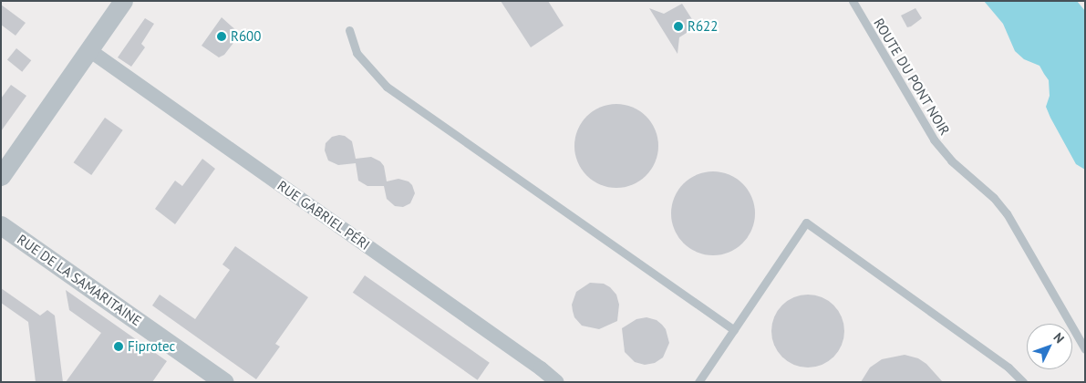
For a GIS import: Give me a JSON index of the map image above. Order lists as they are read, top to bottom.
{
  "streets": {
    "street": ["RUE GABRIEL PÉRI", "RUE DE LA SAMARITAINE"],
    "lane": ["ROUTE DU PONT NOIR"]
  },
  "places": ["R622", "R600", "Fiprotec"],
  "north": "top right"
}
